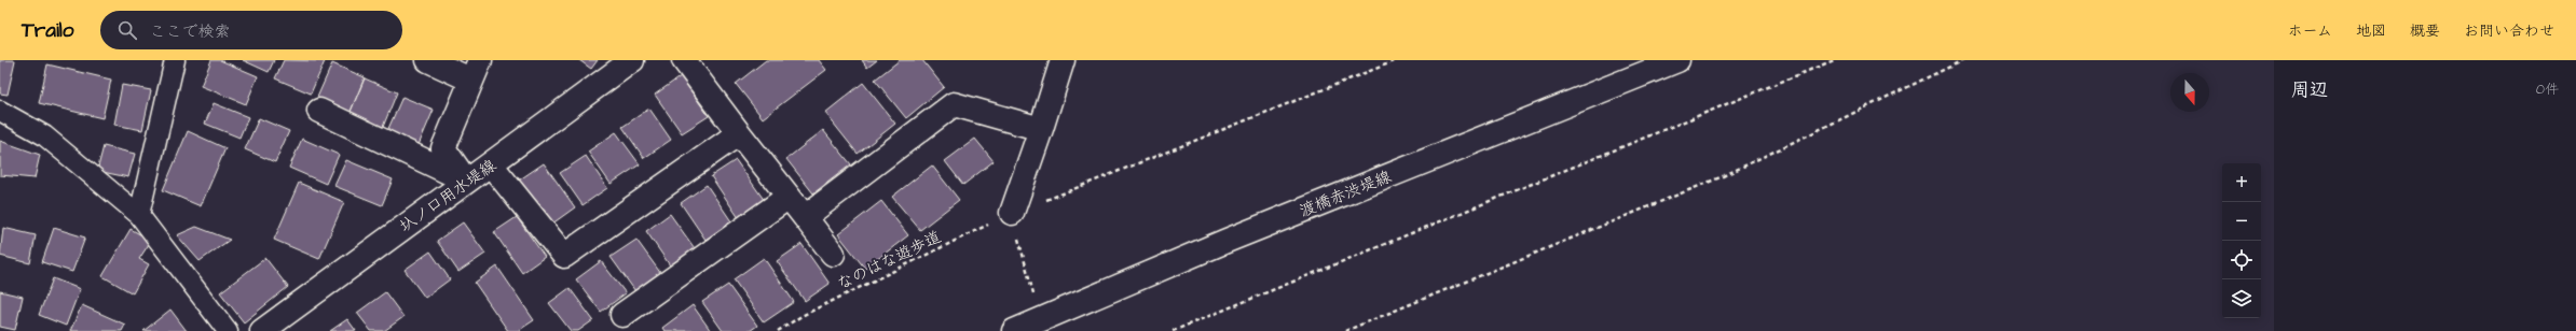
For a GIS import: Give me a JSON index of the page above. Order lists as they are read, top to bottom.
{
  "streets": {
    "street": ["渡橋赤渋堤線", "圦ノ口用水堤線"],
    "path": ["なのはな遊歩道"]
  },
  "north": "bottom",
  "page": {
    "header": "Trailo",
    "search": "ここで検索",
    "nav": [
      "ホーム",
      "地図",
      "概要",
      "お問い合わせ"
    ],
    "heading": ["周辺", "0件"],
    "map_buttons": ["+", "−"]
  }
}
